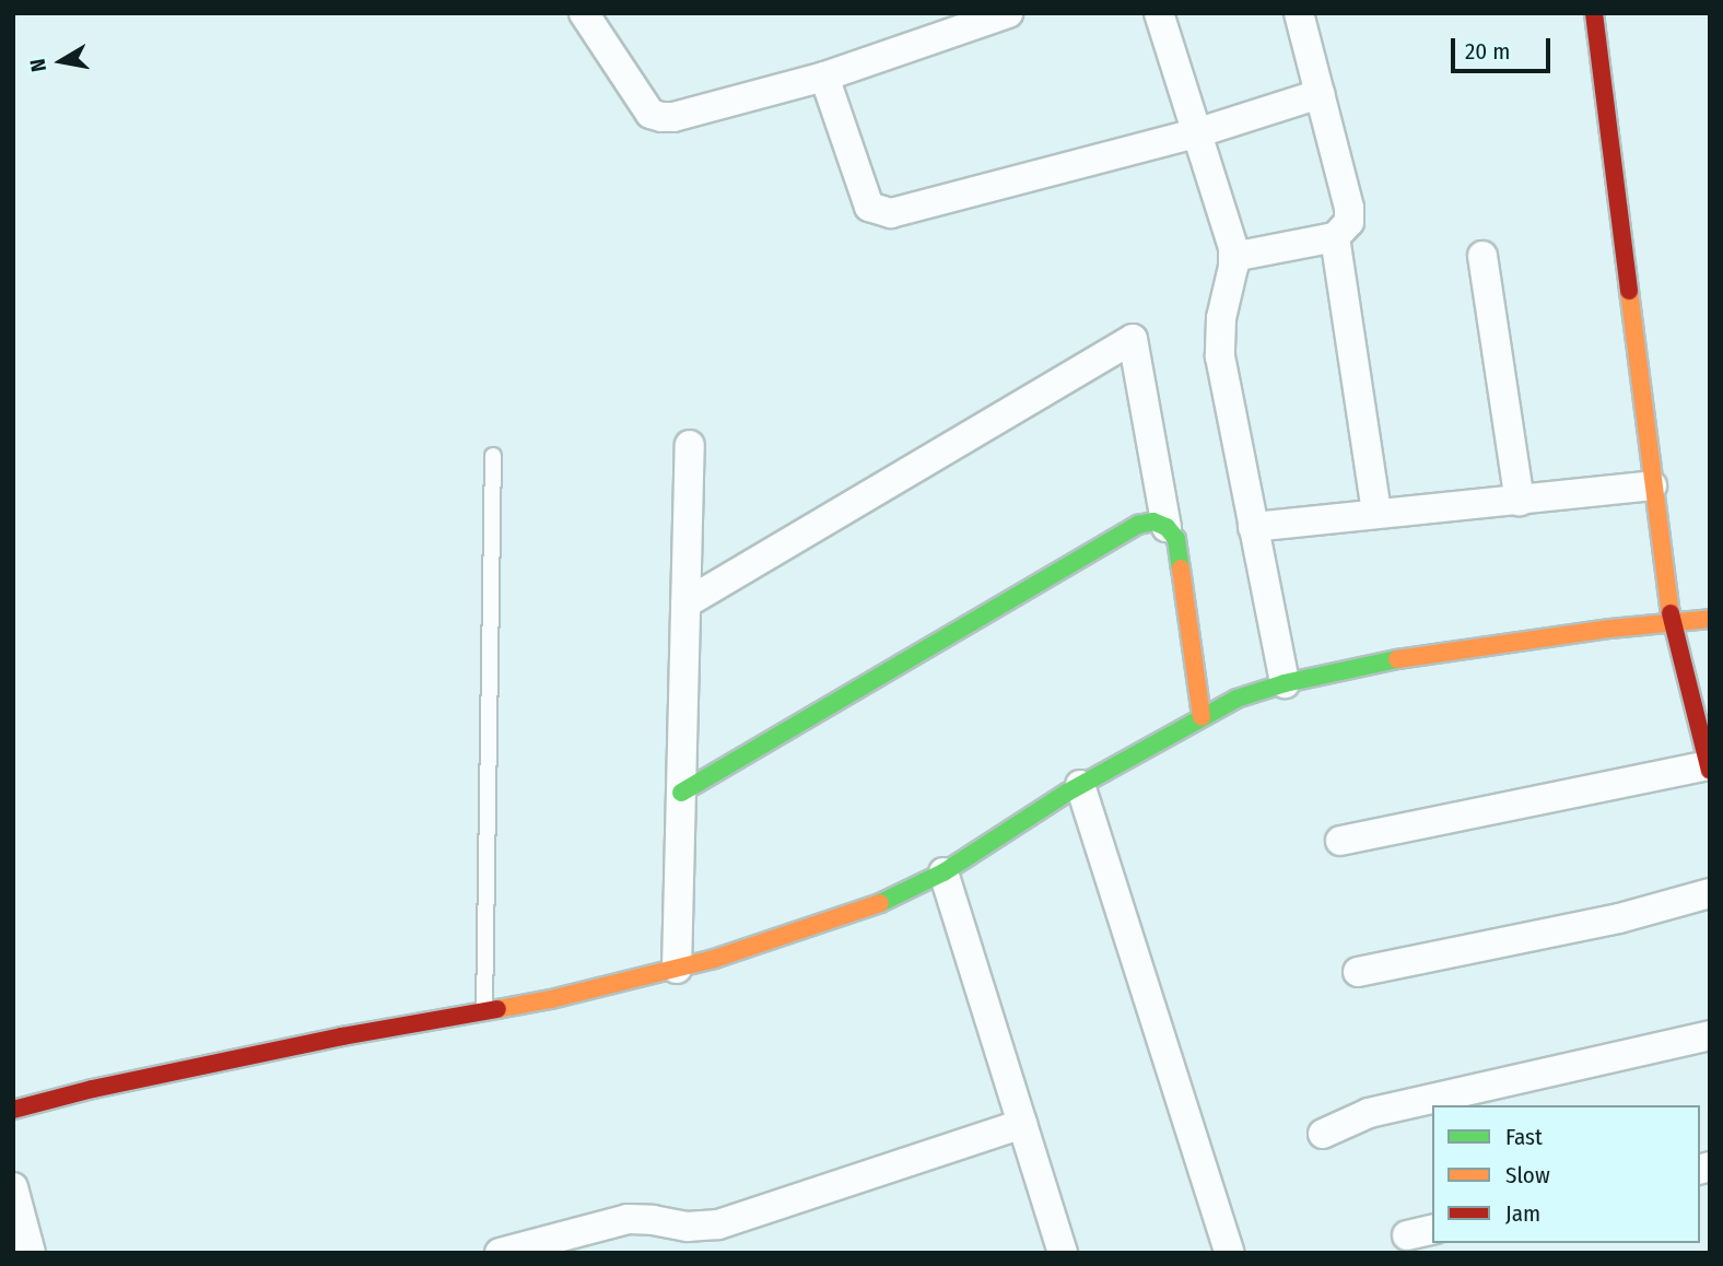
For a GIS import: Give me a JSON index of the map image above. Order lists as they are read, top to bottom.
{
  "legend": ["Fast", "Slow", "Jam"],
  "scale_bar": "20 m",
  "north": "left"
}
